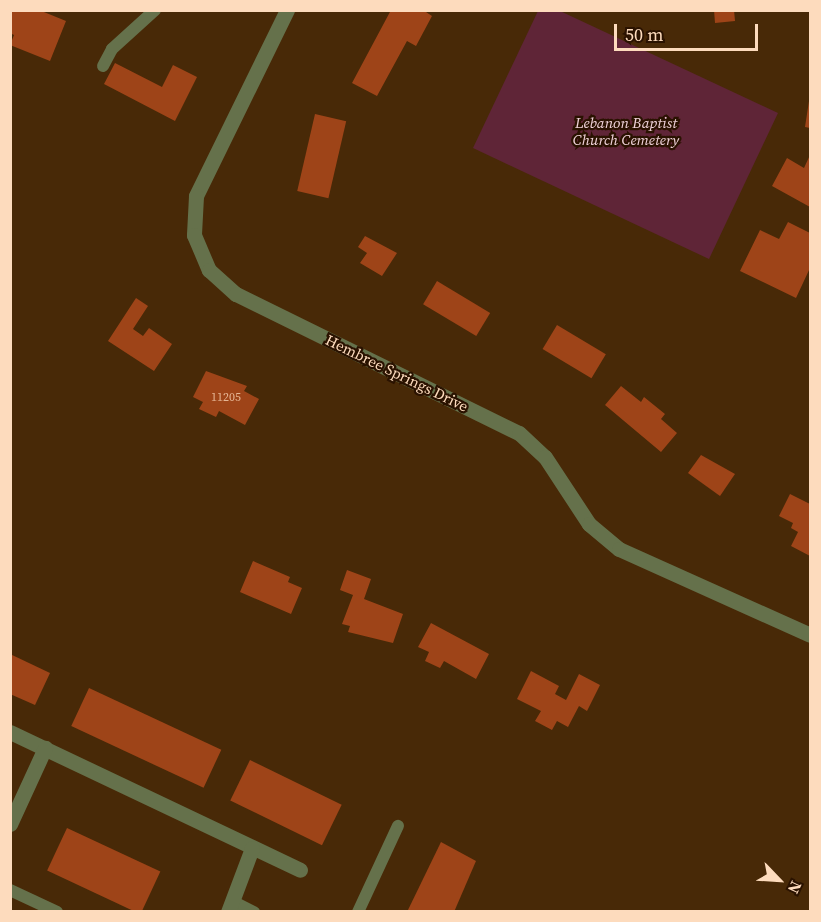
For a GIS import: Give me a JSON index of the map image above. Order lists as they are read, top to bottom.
{
  "streets": {
    "street": ["Hembree Springs Drive"]
  },
  "parks": ["Lebanon Baptist Church Cemetery"],
  "house_numbers": ["11205"],
  "scale_bar": "50 m",
  "north": "bottom right"
}
